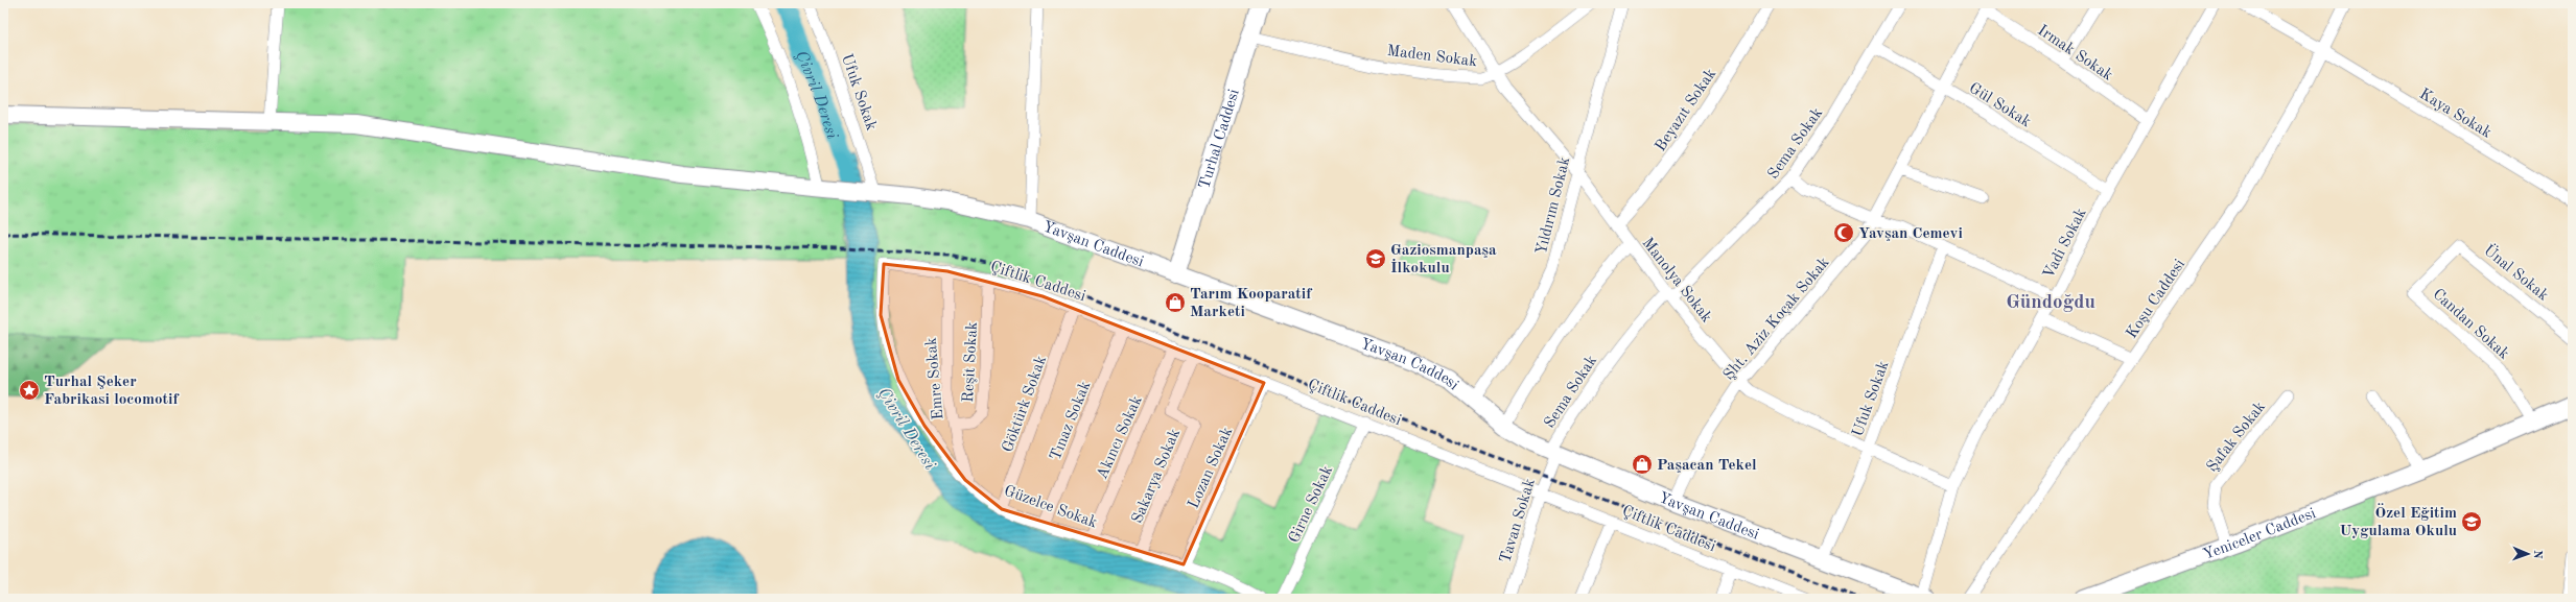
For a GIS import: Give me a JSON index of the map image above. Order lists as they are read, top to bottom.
{
  "streets": {
    "street": [
      "Irmak Sokak",
      "Maden Sokak",
      "Ufuk Sokak",
      "Gül Sokak",
      "Beyazıt Sokak",
      "Kaya Sokak",
      "Turhal Caddesi",
      "Sema Sokak",
      "Yıldırım Sokak",
      "Yavşan Caddesi",
      "Vadi Sokak",
      "Ünal Sokak",
      "Manolya Sokak",
      "Çiftlik Caddesi",
      "Koşu Caddesi",
      "Şht. Aziz Koçak Sokak",
      "Candan Sokak",
      "Reşit Sokak",
      "Emre Sokak",
      "Göktürk Sokak",
      "Tınaz Sokak",
      "Şafak Sokak",
      "Akıncı Sokak",
      "Lozan Sokak",
      "Sakarya Sokak",
      "Girne Sokak",
      "Güzelce Sokak",
      "Tavan Sokak",
      "Yeniceler Caddesi"
    ]
  },
  "crossings": [
    ["Irmak Sokak", "Vadi Sokak"],
    ["Irmak Sokak", "Şht. Aziz Koçak Sokak"],
    ["Maden Sokak", "Turhal Caddesi"],
    ["Maden Sokak", "Manolya Sokak"],
    ["Ufuk Sokak", "Yavşan Caddesi"],
    ["Ufuk Sokak", "Manolya Sokak"],
    ["Gül Sokak", "Sema Sokak"],
    ["Gül Sokak", "Vadi Sokak"],
    ["Gül Sokak", "Şht. Aziz Koçak Sokak"],
    ["Beyazıt Sokak", "Manolya Sokak"],
    ["Kaya Sokak", "Koşu Caddesi"],
    ["Turhal Caddesi", "Yavşan Caddesi"],
    ["Sema Sokak", "Yavşan Caddesi"],
    ["Sema Sokak", "Manolya Sokak"],
    ["Sema Sokak", "Tavan Sokak"],
    ["Yıldırım Sokak", "Yavşan Caddesi"],
    ["Yıldırım Sokak", "Manolya Sokak"],
    ["Yavşan Caddesi", "Vadi Sokak"],
    ["Yavşan Caddesi", "Şht. Aziz Koçak Sokak"],
    ["Yavşan Caddesi", "Tavan Sokak"],
    ["Vadi Sokak", "Manolya Sokak"],
    ["Ünal Sokak", "Candan Sokak"],
    ["Manolya Sokak", "Şht. Aziz Koçak Sokak"],
    ["Çiftlik Caddesi", "Reşit Sokak"],
    ["Çiftlik Caddesi", "Emre Sokak"],
    ["Çiftlik Caddesi", "Göktürk Sokak"],
    ["Çiftlik Caddesi", "Tınaz Sokak"],
    ["Çiftlik Caddesi", "Akıncı Sokak"],
    ["Çiftlik Caddesi", "Lozan Sokak"],
    ["Çiftlik Caddesi", "Sakarya Sokak"],
    ["Çiftlik Caddesi", "Girne Sokak"],
    ["Çiftlik Caddesi", "Güzelce Sokak"],
    ["Çiftlik Caddesi", "Tavan Sokak"],
    ["Candan Sokak", "Yeniceler Caddesi"],
    ["Reşit Sokak", "Emre Sokak"],
    ["Emre Sokak", "Güzelce Sokak"],
    ["Göktürk Sokak", "Güzelce Sokak"],
    ["Tınaz Sokak", "Güzelce Sokak"],
    ["Şafak Sokak", "Yeniceler Caddesi"],
    ["Akıncı Sokak", "Güzelce Sokak"],
    ["Lozan Sokak", "Güzelce Sokak"],
    ["Sakarya Sokak", "Güzelce Sokak"]
  ],
  "districts": ["Gündoğdu"],
  "water": ["Çivril Deresi"],
  "places": {
    "mosque": ["Yavşan Cemevi"],
    "school or university": ["Gaziosmanpaşa İlkokulu", "Özel Eğitim Uygulama Okulu"],
    "shop": ["Tarım Kooparatif Marketi", "Paşacan Tekel"],
    "place": ["Turhal Şeker Fabrikasi locomotif"]
  },
  "north": "right"
}
